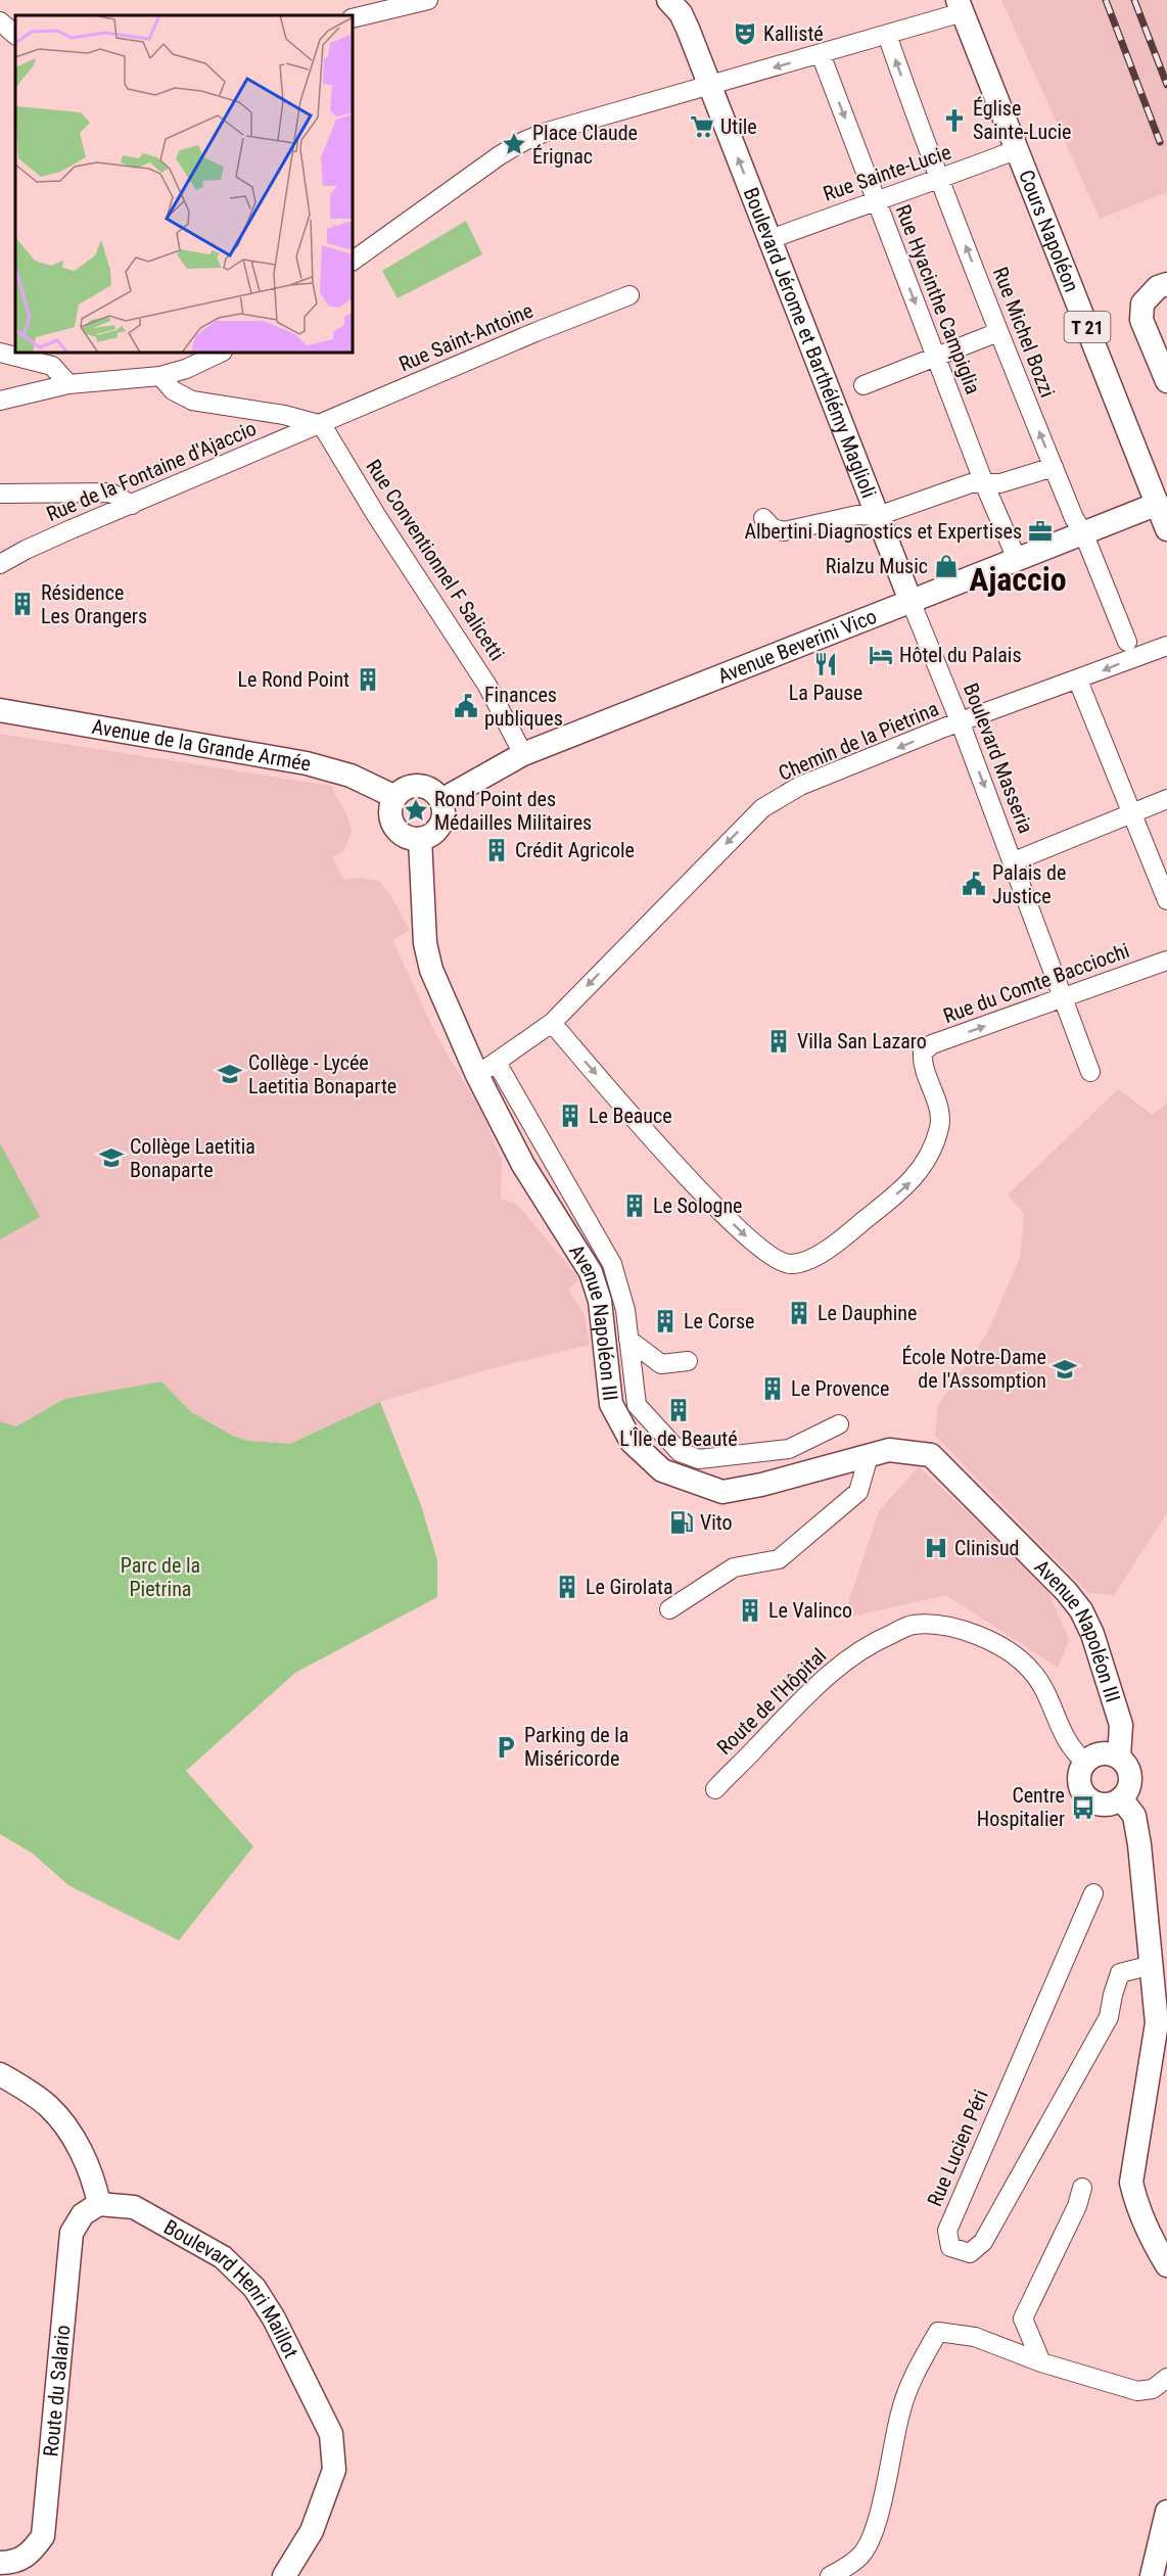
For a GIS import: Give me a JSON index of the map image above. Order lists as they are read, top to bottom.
{
  "streets": {
    "main road": [
      "Cours Napoléon",
      "T 21",
      "Boulevard Jérome et Barthélémy Maglioli",
      "Avenue Beverini Vico",
      "Avenue de la Grande Armée",
      "Avenue Napoléon III",
      "Boulevard Henri Maillot",
      "Route du Salario"
    ],
    "street": [
      "Rue Sainte-Lucie",
      "Rue Hyacinthe Campiglia",
      "Rue Michel Bozzi",
      "Rue Saint-Antoine",
      "Rue de la Fontaine d'Ajaccio",
      "Rue Conventionnel F Salicetti",
      "Chemin de la Pietrina",
      "Boulevard Masseria",
      "Rue du Comte Bacciochi",
      "Route de l'Hôpital",
      "Rue Lucien Péri"
    ]
  },
  "crossings": [
    ["Rue Sainte-Lucie", "Cours Napoléon"],
    ["Rue Sainte-Lucie", "Rue Hyacinthe Campiglia"],
    ["Rue Sainte-Lucie", "Rue Michel Bozzi"],
    ["Rue Sainte-Lucie", "Boulevard Jérome et Barthélémy Maglioli"],
    ["Cours Napoléon", "Avenue Beverini Vico"],
    ["Rue Hyacinthe Campiglia", "Avenue Beverini Vico"],
    ["Rue Michel Bozzi", "Avenue Beverini Vico"],
    ["Rue Saint-Antoine", "Rue de la Fontaine d'Ajaccio"],
    ["Rue Saint-Antoine", "Rue Conventionnel F Salicetti"],
    ["Boulevard Jérome et Barthélémy Maglioli", "Avenue Beverini Vico"],
    ["Boulevard Jérome et Barthélémy Maglioli", "Boulevard Masseria"],
    ["Rue de la Fontaine d'Ajaccio", "Rue Conventionnel F Salicetti"],
    ["Rue Conventionnel F Salicetti", "Avenue Beverini Vico"],
    ["Avenue Beverini Vico", "Avenue de la Grande Armée"],
    ["Avenue Beverini Vico", "Boulevard Masseria"],
    ["Avenue Beverini Vico", "Avenue Napoléon III"],
    ["Chemin de la Pietrina", "Boulevard Masseria"],
    ["Chemin de la Pietrina", "Rue du Comte Bacciochi"],
    ["Chemin de la Pietrina", "Avenue Napoléon III"],
    ["Avenue de la Grande Armée", "Avenue Napoléon III"],
    ["Boulevard Masseria", "Rue du Comte Bacciochi"],
    ["Avenue Napoléon III", "Route de l'Hôpital"],
    ["Boulevard Henri Maillot", "Route du Salario"]
  ],
  "one_way": ["Rue Hyacinthe Campiglia", "Rue Michel Bozzi", "Chemin de la Pietrina"],
  "districts": ["Ajaccio"],
  "parks": ["Parc de la Pietrina"],
  "places": {
    "theatre": ["Kallisté"],
    "church": ["Église Sainte-Lucie"],
    "supermarket": ["Utile"],
    "place": ["Place Claude Érignac", "Rond Point des Médailles Militaires"],
    "office": ["Albertini Diagnostics et Expertises"],
    "shop": ["Rialzu Music"],
    "building": [
      "Résidence Les Orangers",
      "Le Rond Point",
      "Crédit Agricole",
      "Villa San Lazaro",
      "Le Beauce",
      "Le Sologne",
      "Le Dauphine",
      "Le Corse",
      "Le Provence",
      "L'Île de Beauté",
      "Le Girolata",
      "Le Valinco"
    ],
    "hotel": ["Hôtel du Palais"],
    "restaurant": ["La Pause"],
    "public building": ["Finances publiques", "Palais de Justice"],
    "school or university": ["Collège - Lycée Laetitia Bonaparte", "Collège Laetitia Bonaparte", "École Notre-Dame de l'Assomption"],
    "fuel station": ["Vito"],
    "hospital": ["Clinisud"],
    "parking": ["Parking de la Miséricorde"],
    "bus stop": ["Centre Hospitalier"]
  }
}
